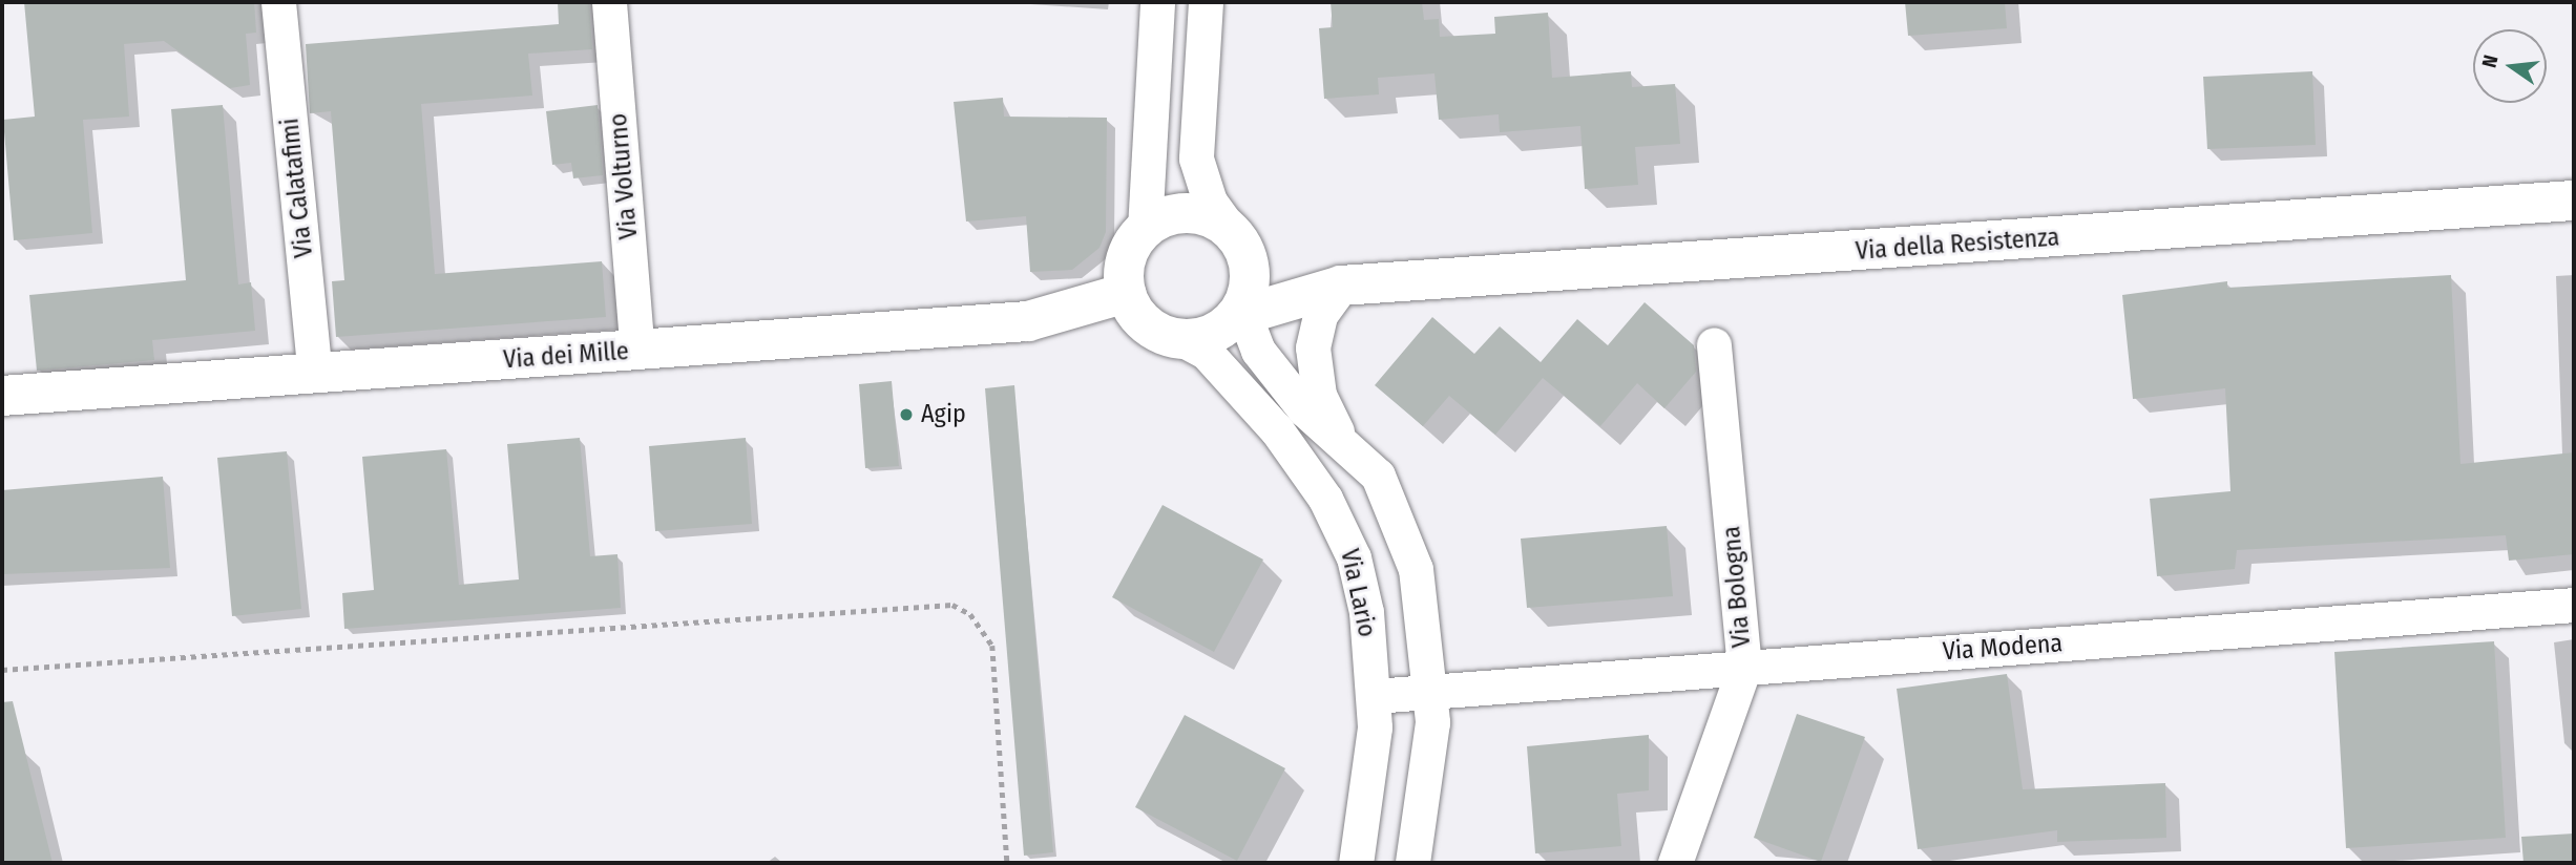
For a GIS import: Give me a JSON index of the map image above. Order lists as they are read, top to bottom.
{
  "streets": {
    "street": [
      "Via Volturno",
      "Via Calatafimi",
      "Via della Resistenza",
      "Via dei Mille",
      "Via Bologna",
      "Via Lario",
      "Via Modena"
    ]
  },
  "crossings": [
    ["Via Volturno", "Via dei Mille"],
    ["Via Calatafimi", "Via dei Mille"],
    ["Via della Resistenza", "Via dei Mille"],
    ["Via della Resistenza", "Via Lario"],
    ["Via dei Mille", "Via Lario"],
    ["Via Bologna", "Via Modena"],
    ["Via Lario", "Via Modena"]
  ],
  "places": ["Agip"],
  "north": "left"
}
